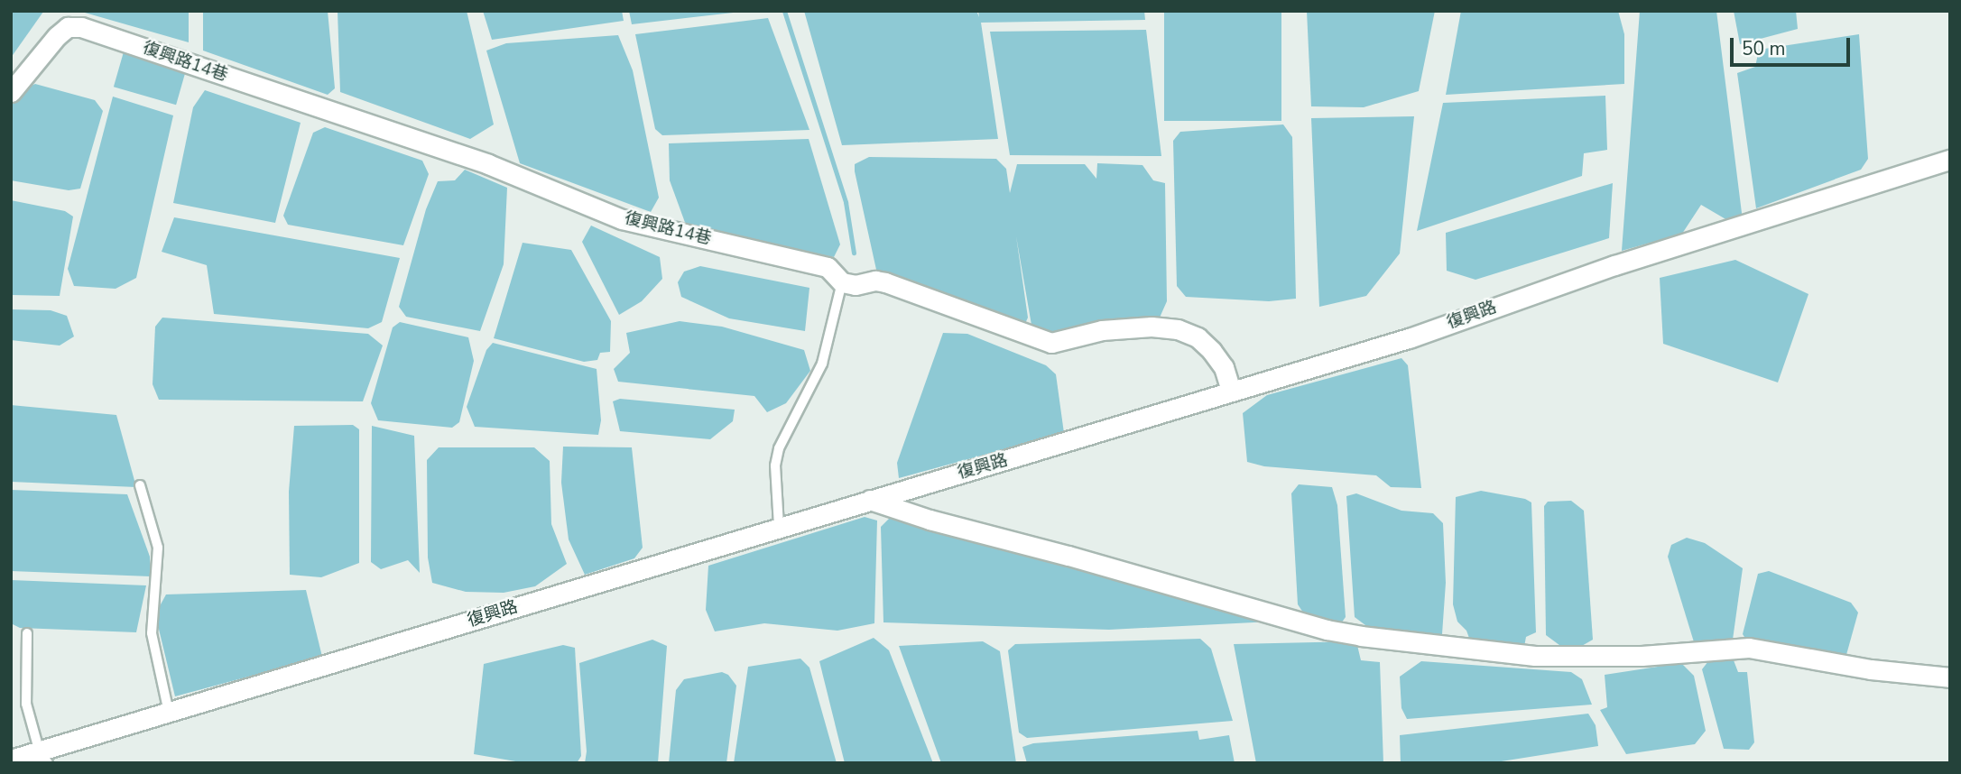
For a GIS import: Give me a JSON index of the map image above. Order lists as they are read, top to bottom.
{
  "streets": {
    "street": ["復興路14巷", "復興路"]
  },
  "scale_bar": "50 m"
}
